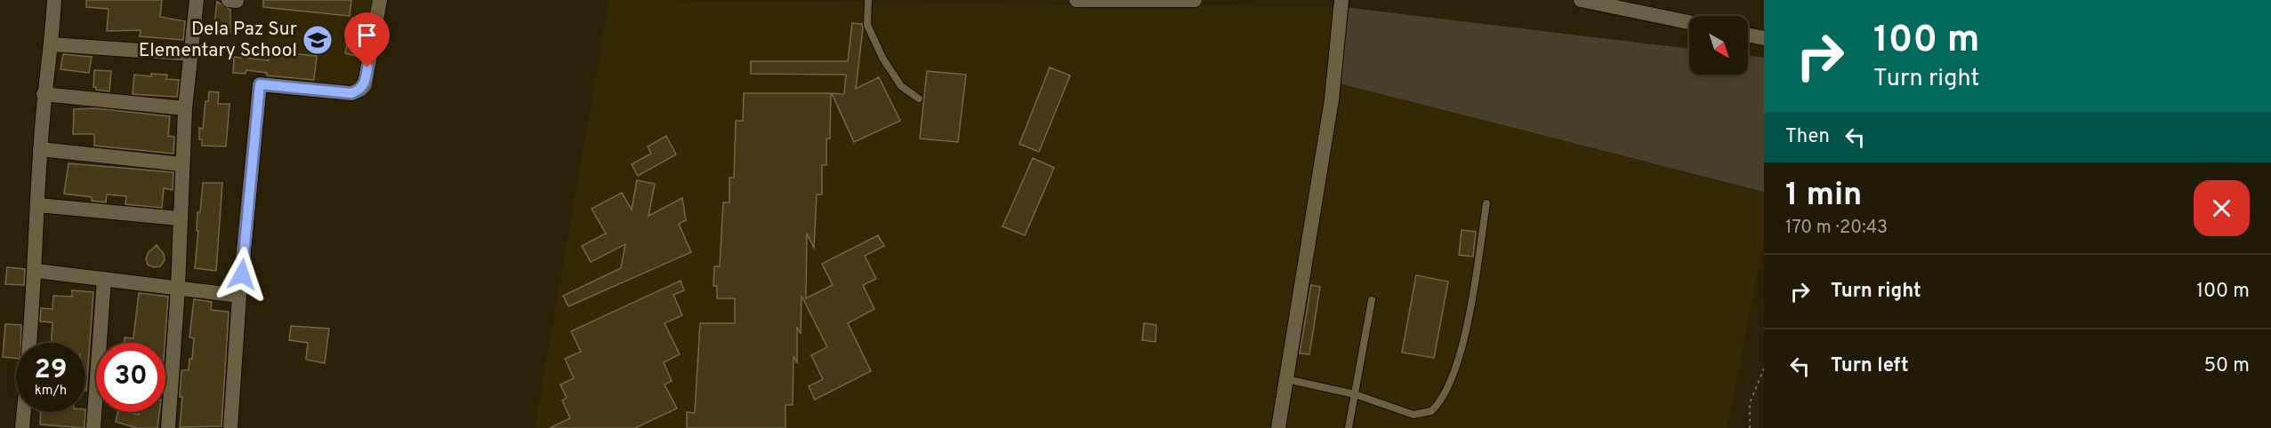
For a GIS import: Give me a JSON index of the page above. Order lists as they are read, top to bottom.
{
  "places": {
    "school or university": ["Dela Paz Sur Elementary School"]
  },
  "north": "bottom right",
  "page": {
    "turn": ["100 m", "Turn right"],
    "then": "Then",
    "heading": ["1 min", "170 m · 20:43"],
    "list": [
      {
        "name": "Turn right",
        "value": "100 m"
      },
      {
        "name": "Turn left",
        "value": "50 m"
      }
    ],
    "speed": "29 km/h",
    "limit": "30"
  }
}
